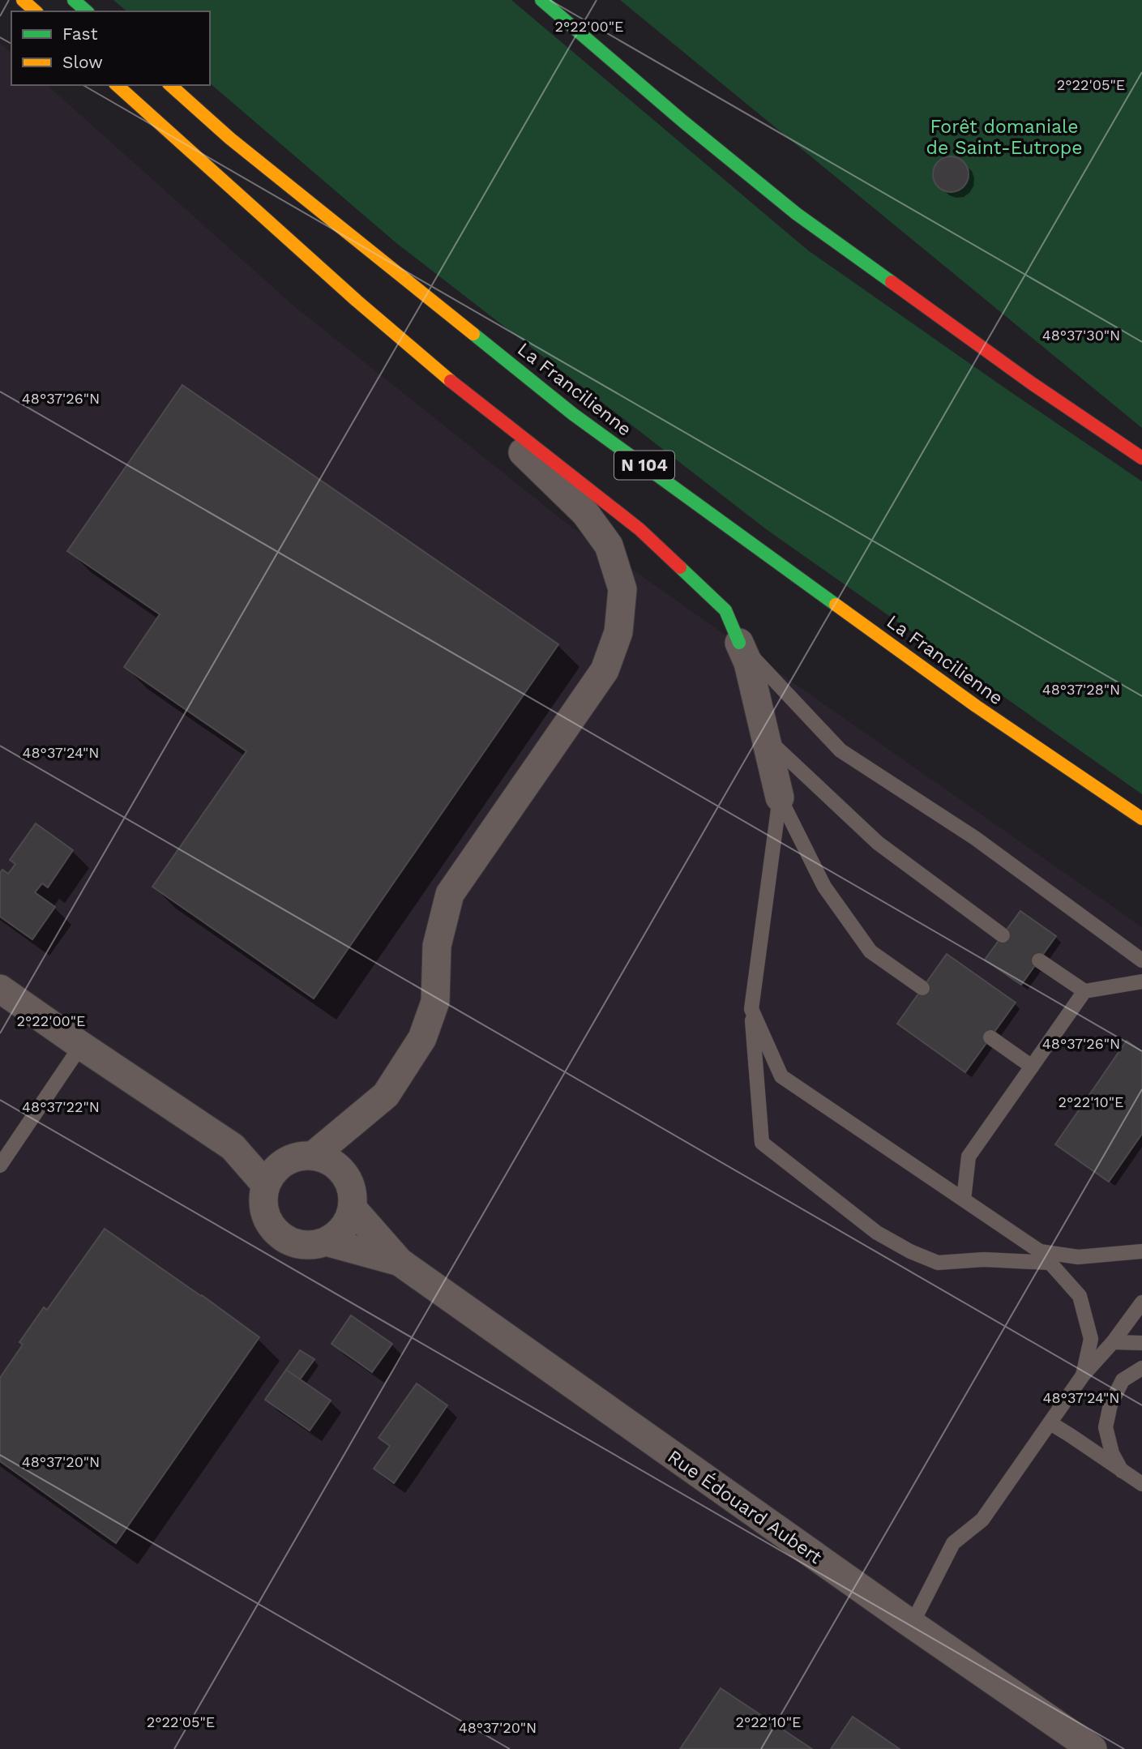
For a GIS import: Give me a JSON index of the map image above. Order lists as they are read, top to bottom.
{
  "streets": {
    "highway": ["La Francilienne", "N 104"],
    "street": ["Rue Édouard Aubert"]
  },
  "parks": ["Forêt domaniale de Saint-Eutrope"],
  "legend": ["Fast", "Slow"],
  "coordinates": [
    "2°22'00\"E",
    "2°22'05\"E",
    "48°37'30\"N",
    "48°37'26\"N",
    "48°37'28\"N",
    "48°37'24\"N",
    "2°22'10\"E",
    "48°37'22\"N",
    "48°37'20\"N"
  ]
}
